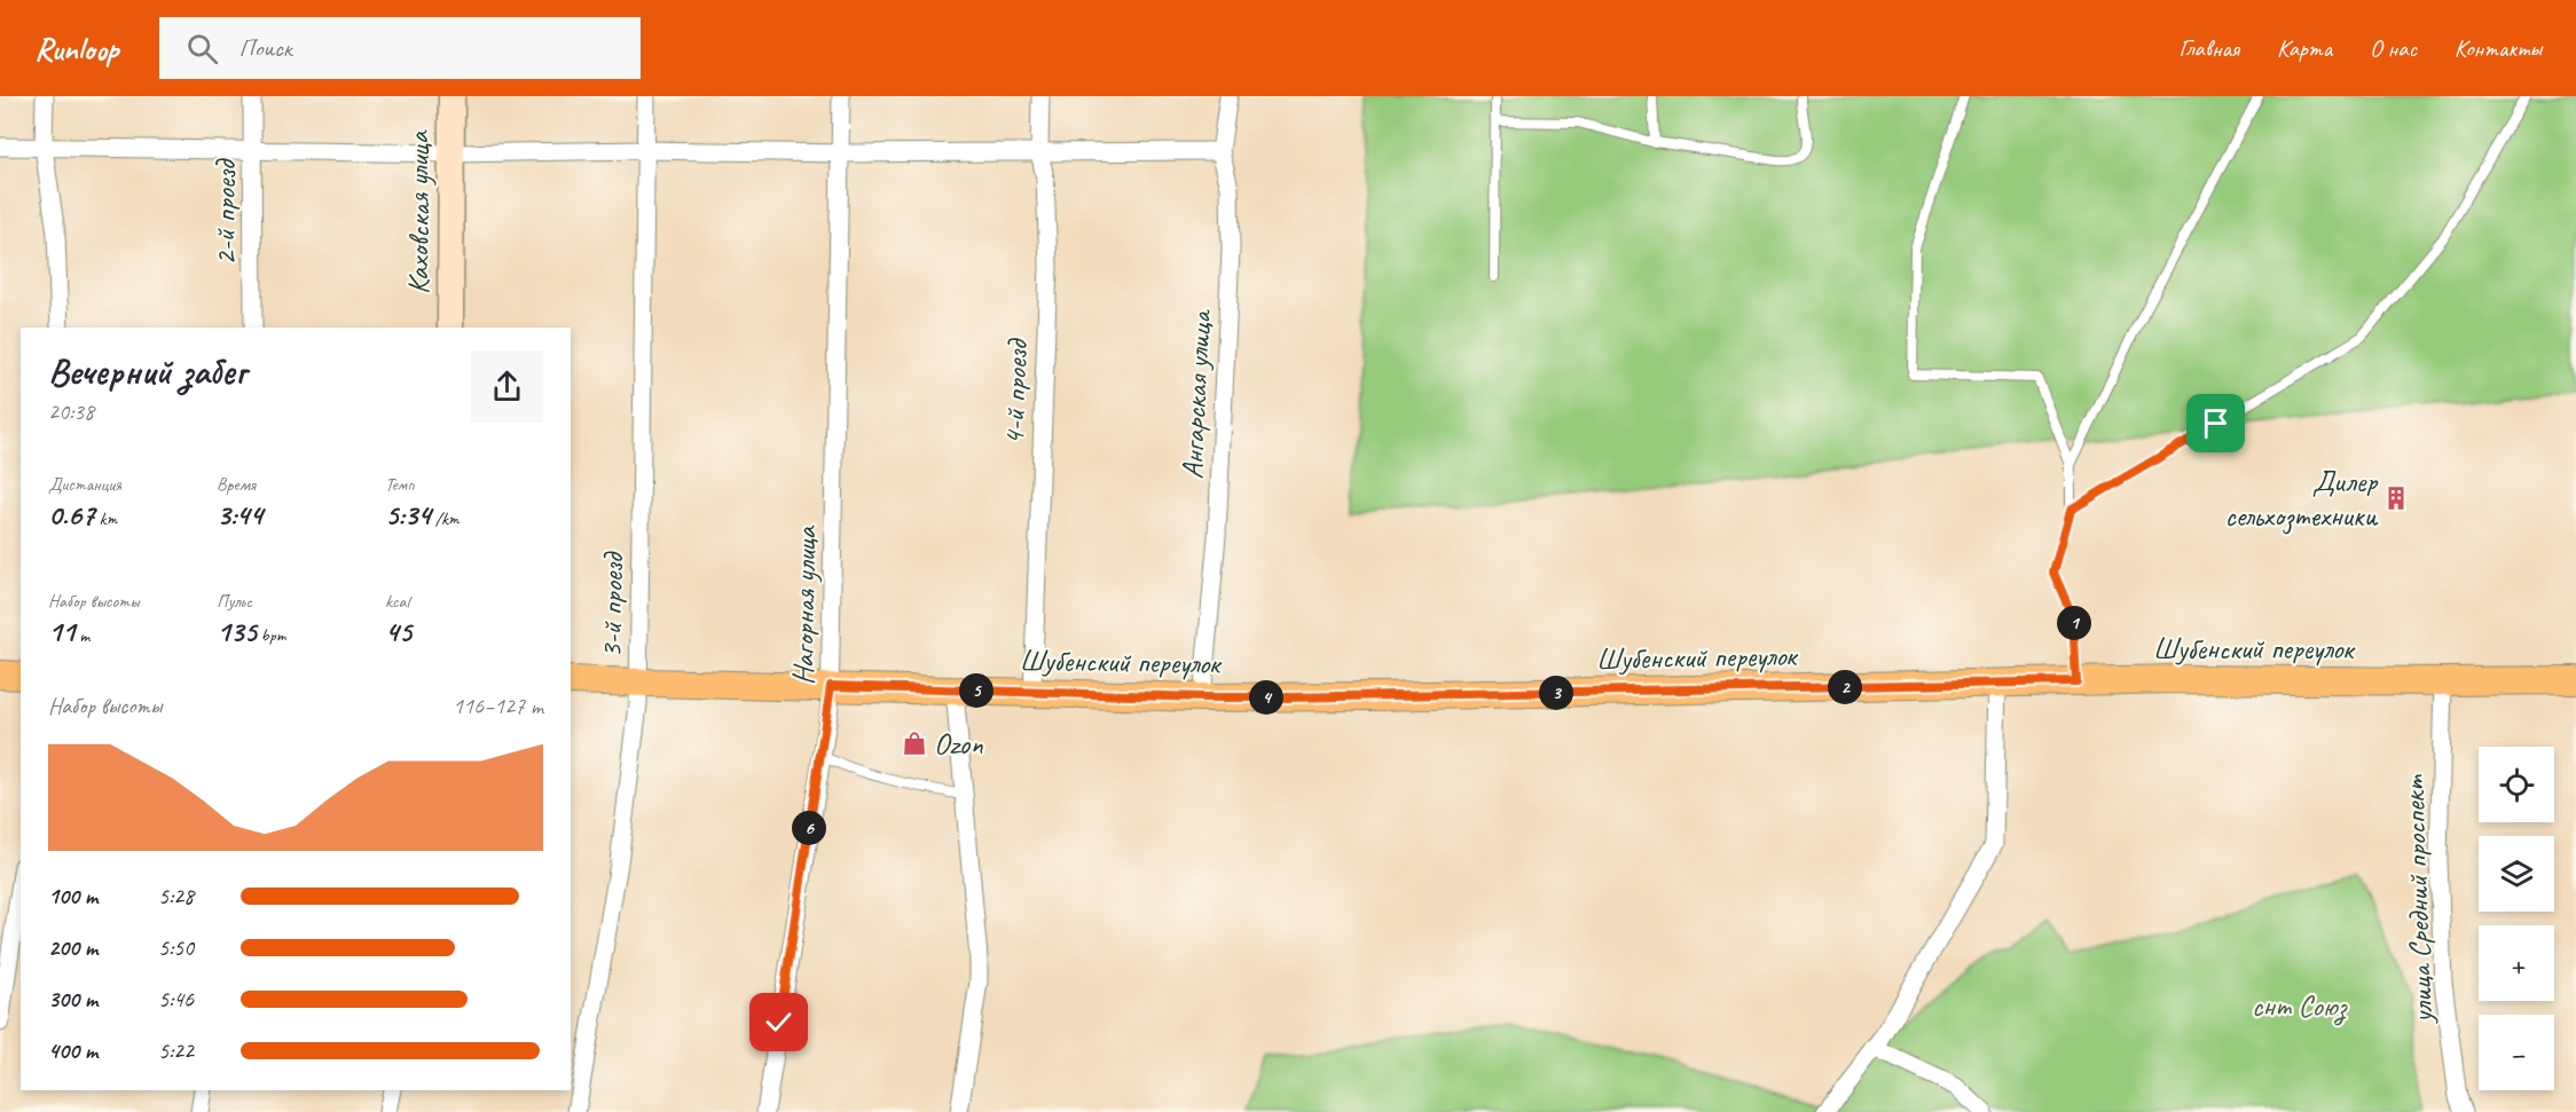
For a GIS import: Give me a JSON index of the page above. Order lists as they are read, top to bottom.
{
  "streets": {
    "main road": ["Каховская улица", "Шубенский переулок"],
    "street": [
      "2-й проезд",
      "4-й проезд",
      "Ангарская улица",
      "3-й проезд",
      "Нагорная улица",
      "улица Средний проспект"
    ]
  },
  "crossings": [
    ["4-й проезд", "Шубенский переулок"],
    ["Ангарская улица", "Шубенский переулок"],
    ["3-й проезд", "Шубенский переулок"],
    ["Нагорная улица", "Шубенский переулок"],
    ["Шубенский переулок", "улица Средний проспект"]
  ],
  "parks": ["снт Союз"],
  "places": {
    "building": ["Дилер сельхозтехники"],
    "shop": ["Ozon"]
  },
  "page": {
    "header": "Runloop",
    "search": "Поиск",
    "nav": [
      "Главная",
      "Карта",
      "О нас",
      "Контакты"
    ],
    "heading": ["Вечерний забег", "20:38"],
    "stats": [
      ["Дистанция", "0.67 km"],
      ["Время", "3:44"],
      ["Темп", "5:34 /km"],
      ["Набор высоты", "11 m"],
      ["Пульс", "135 bpm"],
      ["kcal", "45"]
    ],
    "pins": [
      "1",
      "2",
      "5",
      "3",
      "4",
      "6"
    ],
    "chart": ["Набор высоты", "116–127 m"],
    "map_buttons": ["+", "−"],
    "list": [
      {
        "name": "100 m",
        "note": "5:28"
      },
      {
        "name": "200 m",
        "note": "5:50"
      },
      {
        "name": "300 m",
        "note": "5:46"
      },
      {
        "name": "400 m",
        "note": "5:22"
      }
    ]
  }
}
